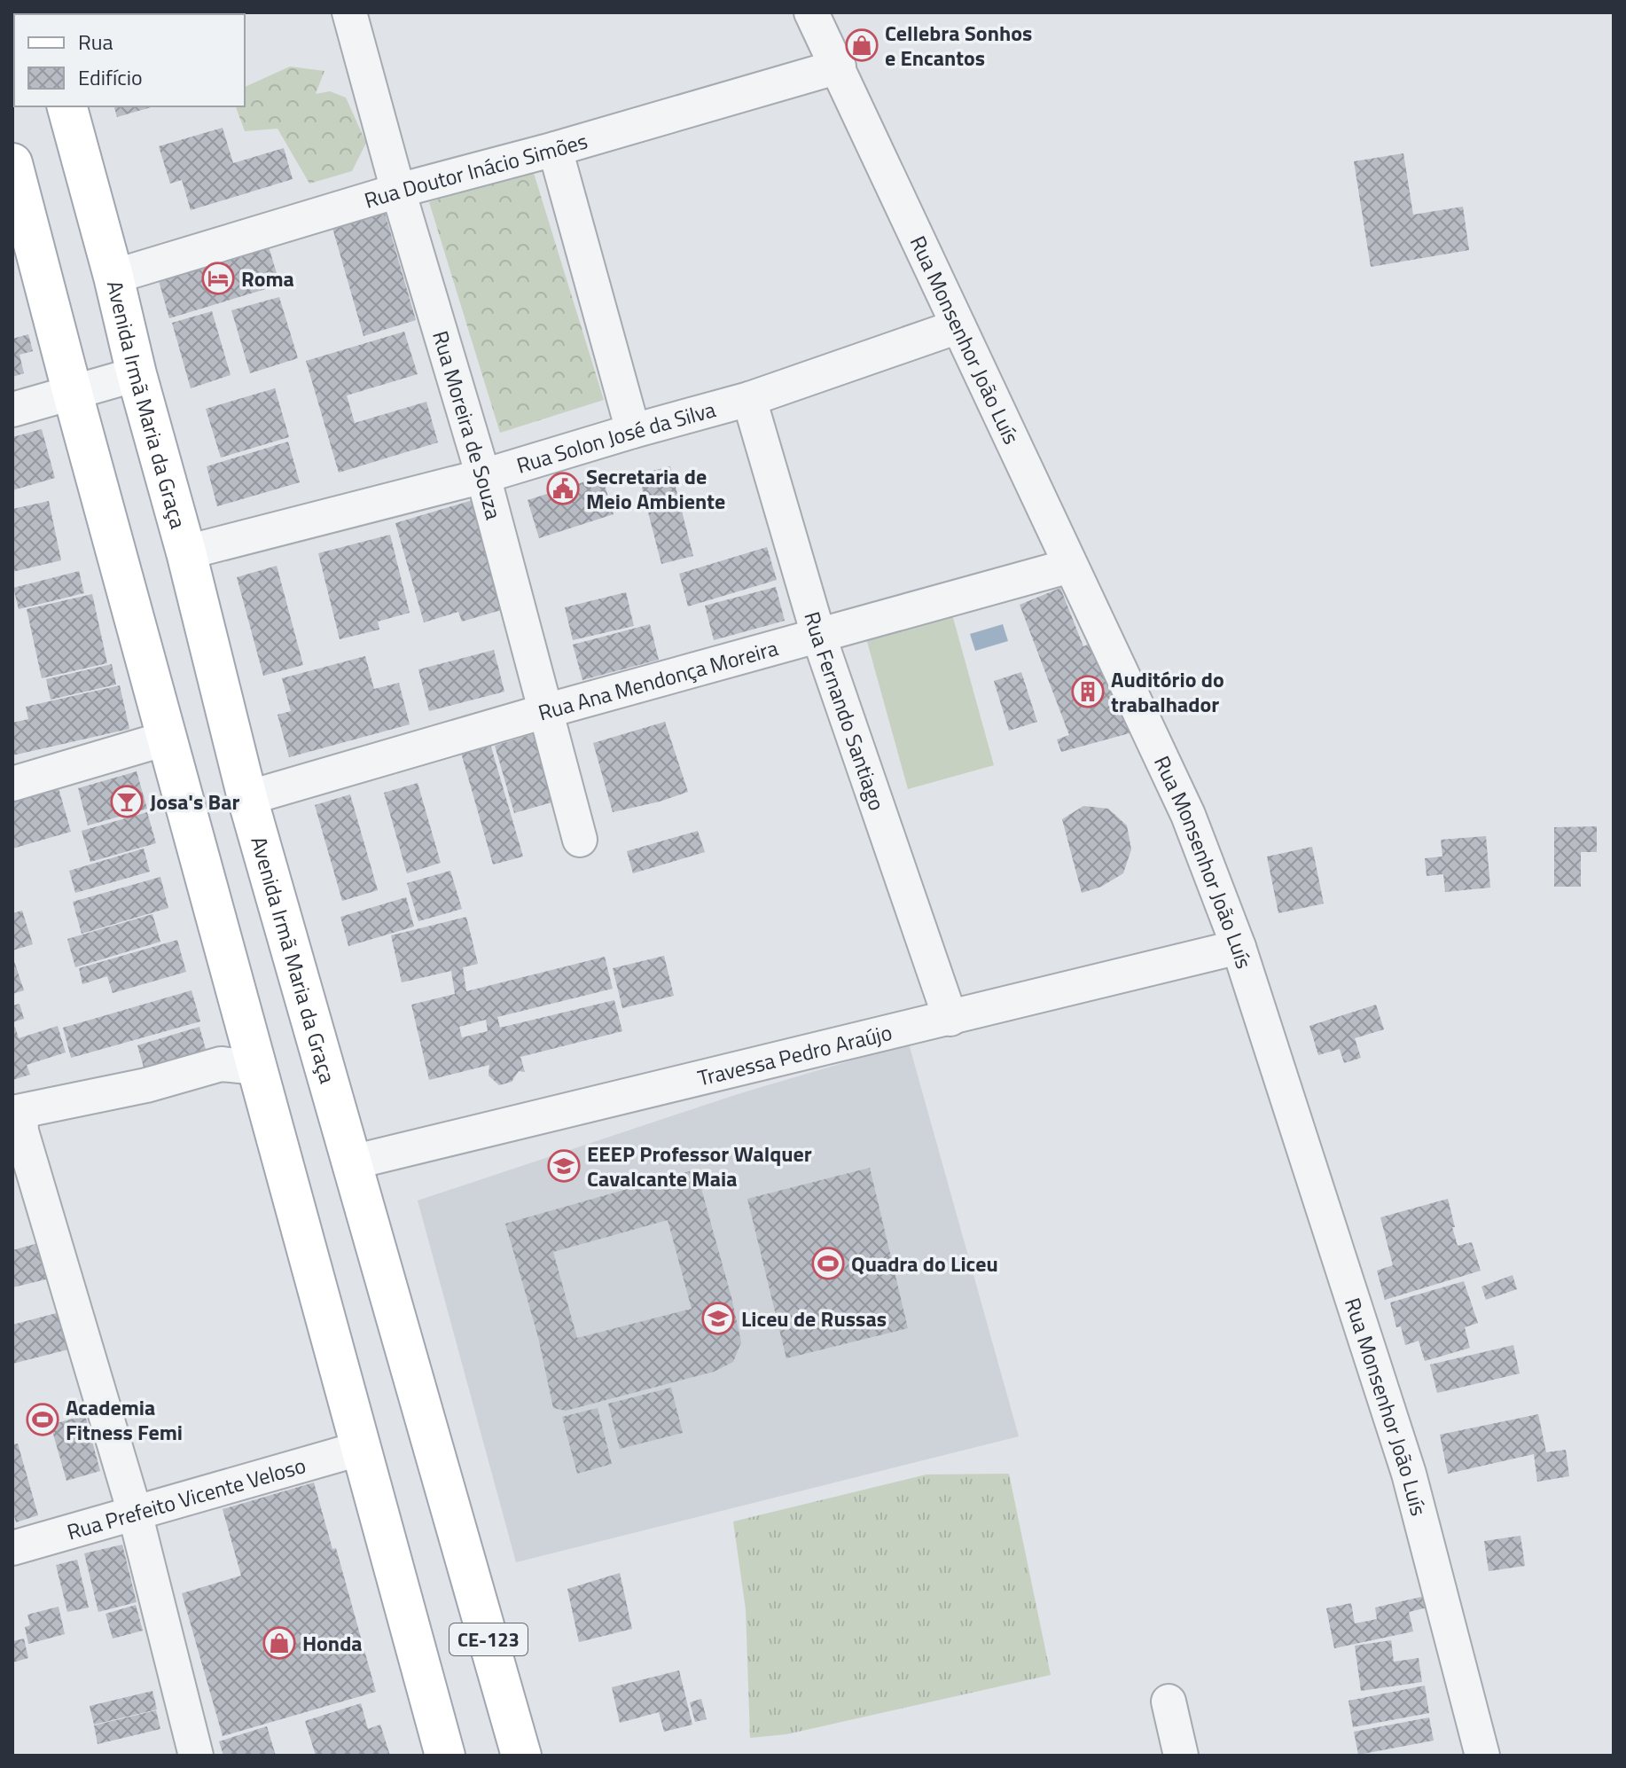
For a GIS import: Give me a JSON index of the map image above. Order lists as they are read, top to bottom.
{
  "streets": {
    "main road": ["Avenida Irmã Maria da Graça", "CE-123"],
    "street": [
      "Rua Doutor Inácio Simões",
      "Rua Monsenhor João Luís",
      "Rua Moreira de Souza",
      "Rua Solon José da Silva",
      "Rua Ana Mendonça Moreira",
      "Rua Fernando Santiago",
      "Travessa Pedro Araújo",
      "Rua Prefeito Vicente Veloso"
    ]
  },
  "crossings": [
    ["Rua Doutor Inácio Simões", "Rua Monsenhor João Luís"],
    ["Rua Doutor Inácio Simões", "Avenida Irmã Maria da Graça"],
    ["Rua Doutor Inácio Simões", "Rua Moreira de Souza"],
    ["Rua Monsenhor João Luís", "Rua Solon José da Silva"],
    ["Rua Monsenhor João Luís", "Rua Ana Mendonça Moreira"],
    ["Rua Monsenhor João Luís", "Travessa Pedro Araújo"],
    ["Avenida Irmã Maria da Graça", "Rua Solon José da Silva"],
    ["Avenida Irmã Maria da Graça", "Rua Ana Mendonça Moreira"],
    ["Avenida Irmã Maria da Graça", "Travessa Pedro Araújo"],
    ["Rua Moreira de Souza", "Rua Solon José da Silva"],
    ["Rua Moreira de Souza", "Rua Ana Mendonça Moreira"],
    ["Rua Solon José da Silva", "Rua Fernando Santiago"],
    ["Rua Ana Mendonça Moreira", "Rua Fernando Santiago"],
    ["Rua Fernando Santiago", "Travessa Pedro Araújo"],
    ["Rua Prefeito Vicente Veloso", "CE-123"]
  ],
  "places": {
    "shop": ["Cellebra Sonhos e Encantos", "Honda"],
    "hotel": ["Roma"],
    "public building": ["Secretaria de Meio Ambiente"],
    "building": ["Auditório do trabalhador"],
    "bar": ["Josa's Bar"],
    "school or university": ["EEEP Professor Walquer Cavalcante Maia", "Liceu de Russas"],
    "sports": ["Quadra do Liceu", "Academia Fitness Femi"]
  },
  "legend": ["Rua", "Edifício"]
}
